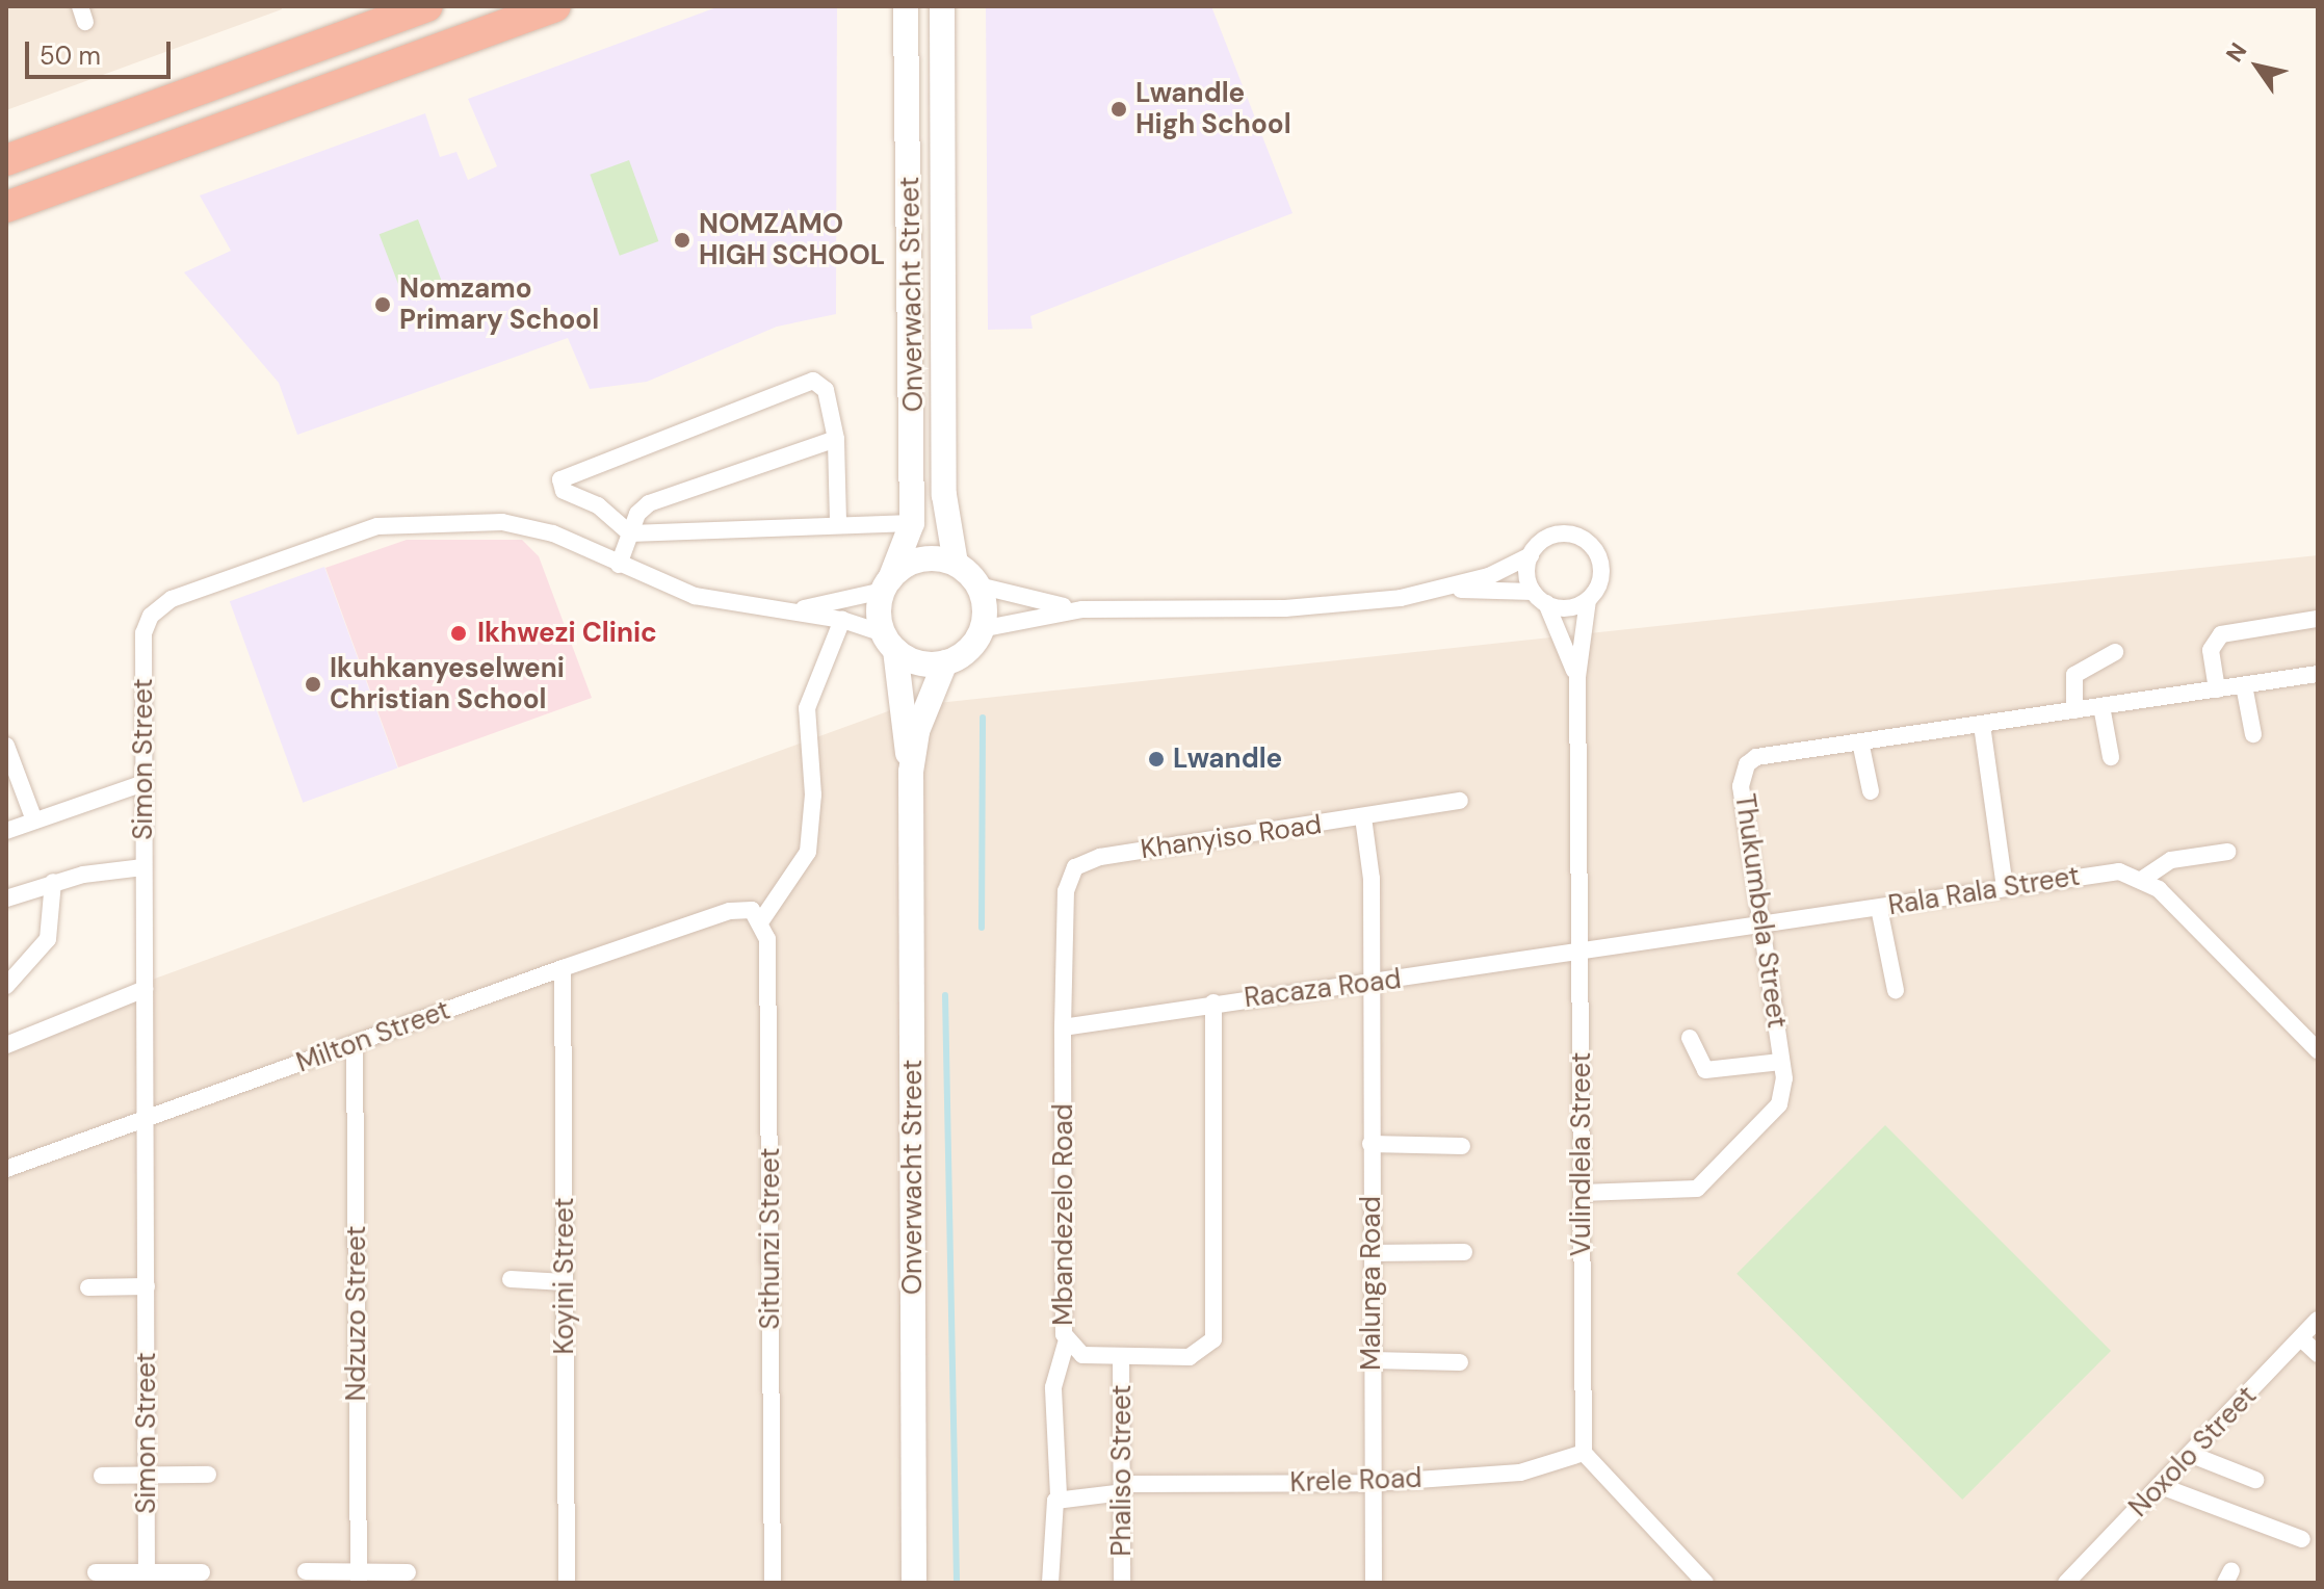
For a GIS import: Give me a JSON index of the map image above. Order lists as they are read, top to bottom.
{
  "streets": {
    "street": [
      "Onverwacht Street",
      "Simon Street",
      "Khanyiso Road",
      "Rala Rala Street",
      "Thukumbela Street",
      "Racaza Road",
      "Milton Street",
      "Vulindlela Street",
      "Mbandezelo Road",
      "Sithunzi Street",
      "Koyini Street",
      "Malunga Road",
      "Ndzuzo Street",
      "Noxolo Street",
      "Phaliso Street",
      "Krele Road"
    ]
  },
  "crossings": [
    ["Onverwacht Street", "Simon Street"],
    ["Simon Street", "Milton Street"],
    ["Khanyiso Road", "Mbandezelo Road"],
    ["Khanyiso Road", "Malunga Road"],
    ["Rala Rala Street", "Thukumbela Street"],
    ["Rala Rala Street", "Racaza Road"],
    ["Rala Rala Street", "Vulindlela Street"],
    ["Thukumbela Street", "Vulindlela Street"],
    ["Racaza Road", "Vulindlela Street"],
    ["Racaza Road", "Mbandezelo Road"],
    ["Racaza Road", "Malunga Road"],
    ["Milton Street", "Sithunzi Street"],
    ["Milton Street", "Koyini Street"],
    ["Milton Street", "Ndzuzo Street"],
    ["Vulindlela Street", "Krele Road"],
    ["Mbandezelo Road", "Phaliso Street"],
    ["Malunga Road", "Krele Road"],
    ["Phaliso Street", "Krele Road"]
  ],
  "places": [
    "Lwandle High School",
    "NOMZAMO HIGH SCHOOL",
    "Nomzamo Primary School",
    "Ikhwezi Clinic",
    "Ikuhkanyeselweni Christian School",
    "Lwandle"
  ],
  "scale_bar": "50 m",
  "north": "top left"
}
